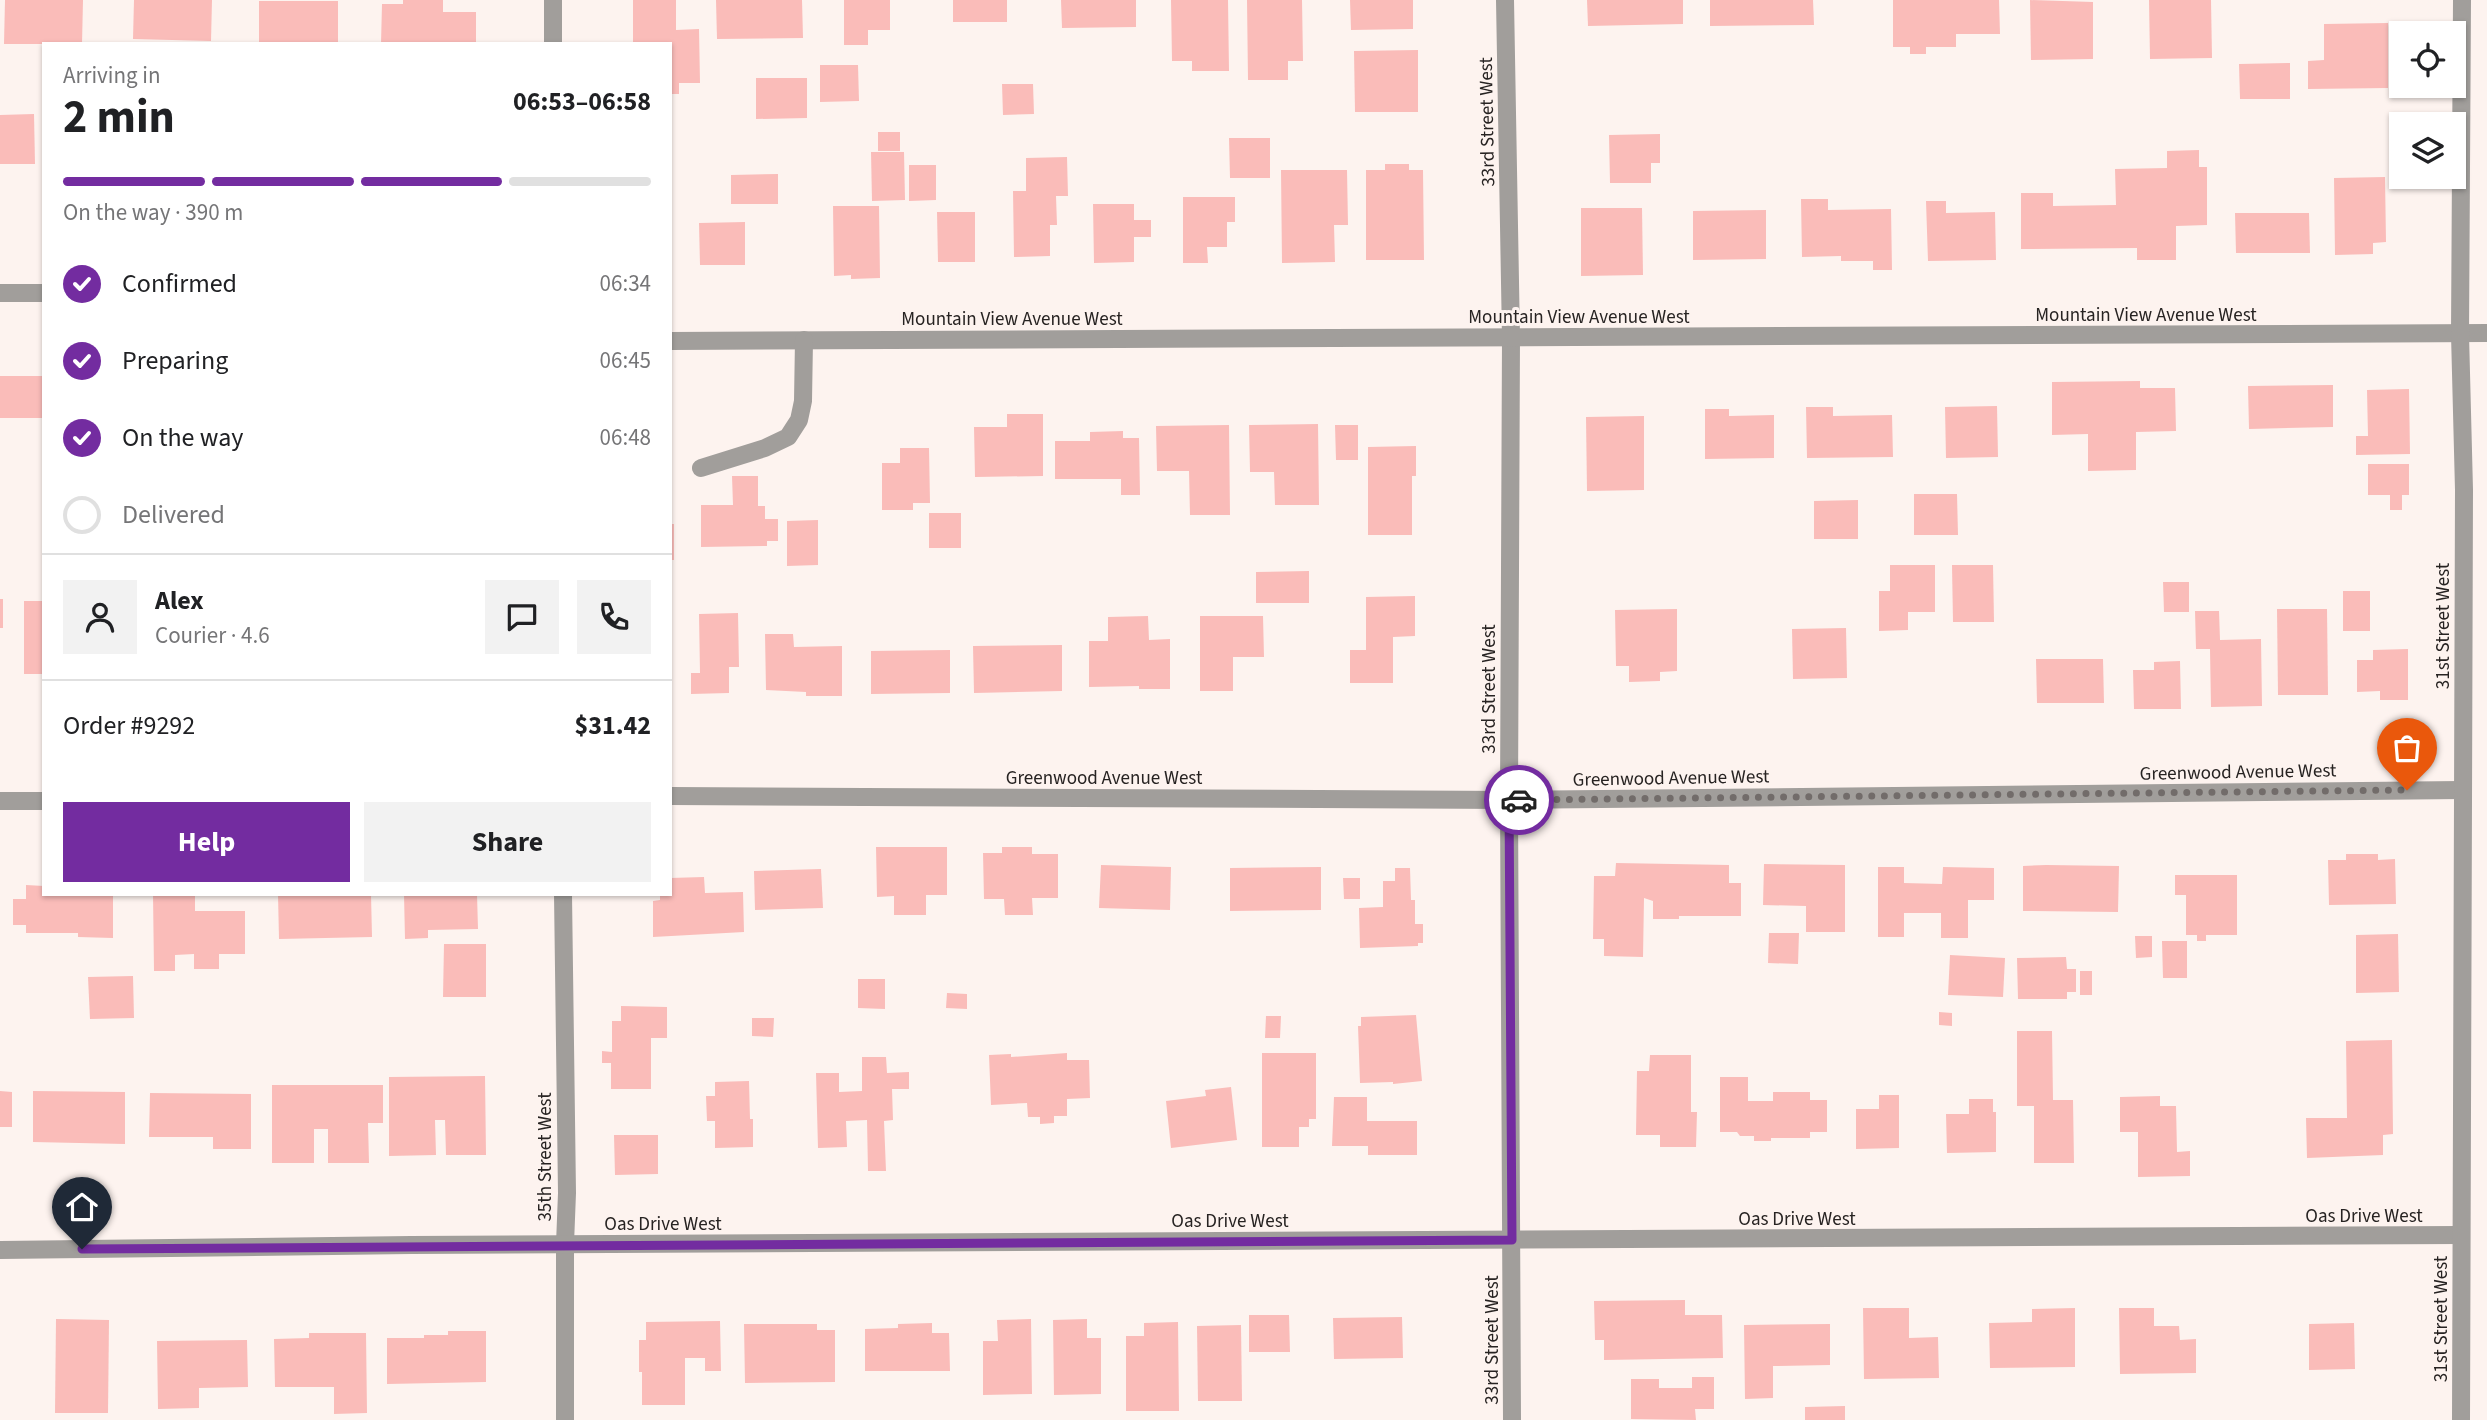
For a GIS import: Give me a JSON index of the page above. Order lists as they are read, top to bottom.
{
  "streets": {
    "street": [
      "33rd Street West",
      "Mountain View Avenue West",
      "31st Street West",
      "Greenwood Avenue West",
      "35th Street West",
      "Oas Drive West"
    ]
  },
  "crossings": [
    ["33rd Street West", "Mountain View Avenue West"],
    ["33rd Street West", "Greenwood Avenue West"],
    ["33rd Street West", "Oas Drive West"],
    ["Mountain View Avenue West", "31st Street West"],
    ["31st Street West", "Greenwood Avenue West"],
    ["31st Street West", "Oas Drive West"],
    ["35th Street West", "Oas Drive West"]
  ],
  "page": {
    "heading": ["2 min", "Arriving in", "06:53–06:58"],
    "panel": [
      "Alex",
      "Courier · 4.6",
      "Order #9292",
      "$31.42"
    ],
    "bar": "On the way · 390 m",
    "list": [
      ["Confirmed", "06:34"],
      ["Preparing", "06:45"],
      ["On the way", "06:48"],
      "Delivered"
    ],
    "buttons": ["Help", "Share"]
  }
}
